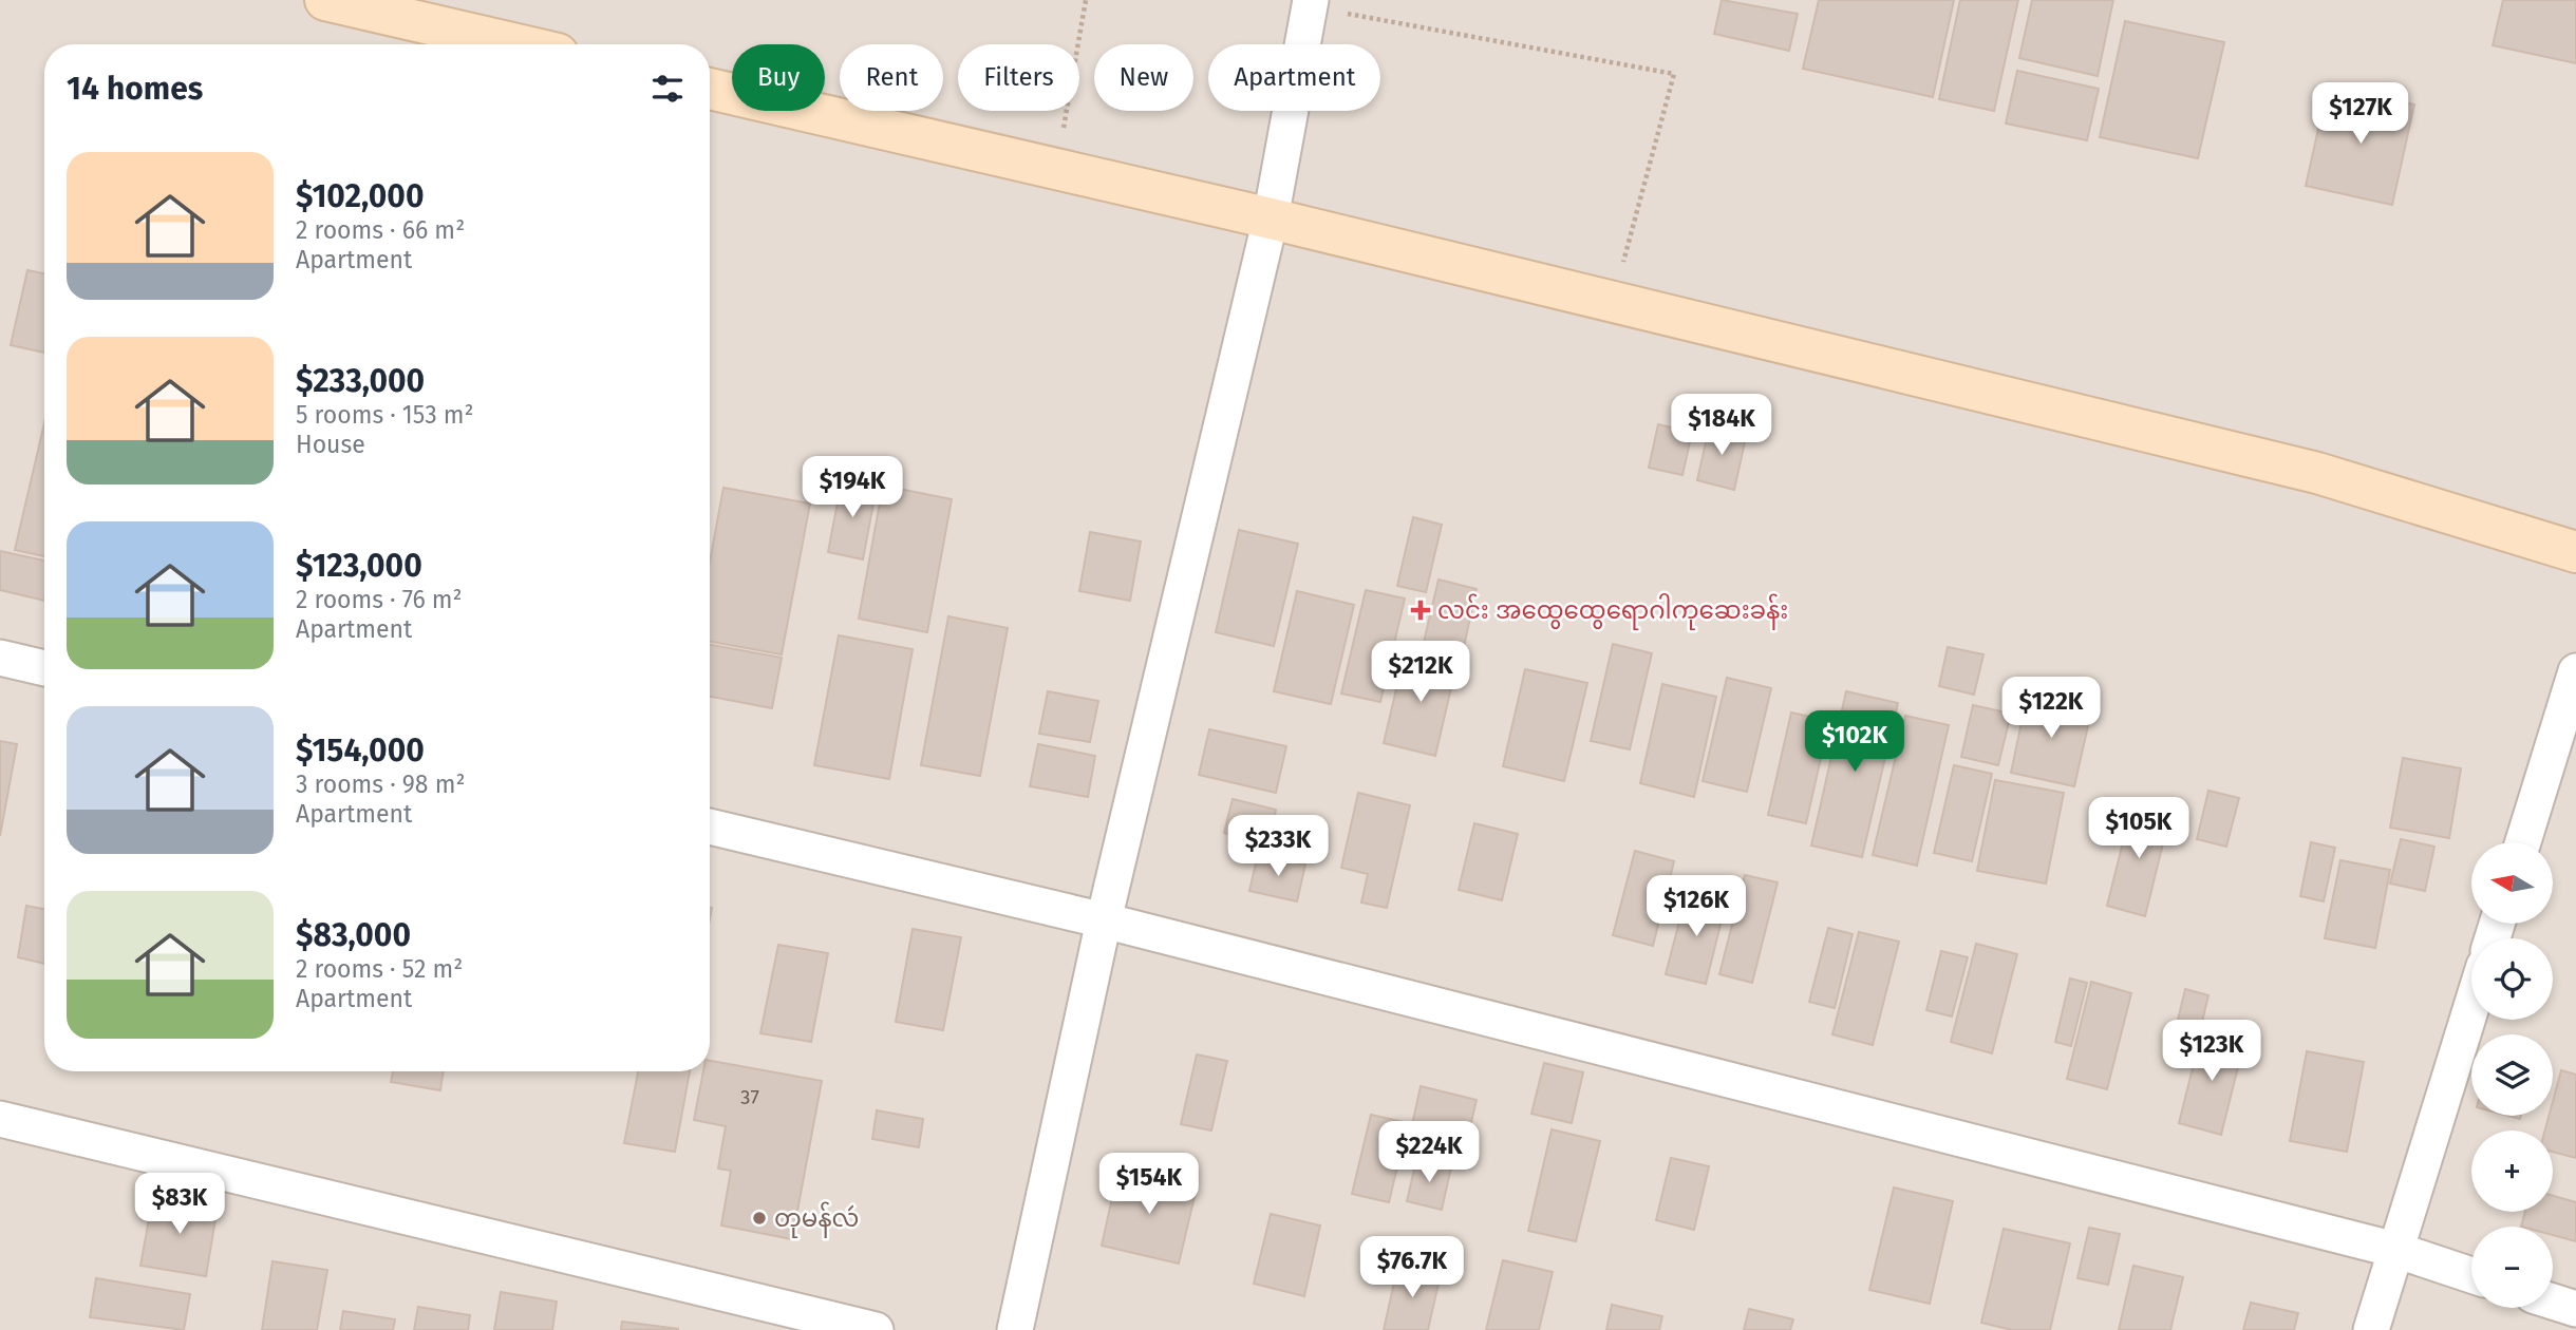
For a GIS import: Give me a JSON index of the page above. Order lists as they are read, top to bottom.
{
  "places": {
    "health": ["လင်း အထွေထွေရောဂါကုဆေးခန်း"],
    "other": ["တုမန်လဴ"]
  },
  "house_numbers": ["37"],
  "north": "left",
  "page": {
    "chip": [
      "Buy",
      "Rent",
      "Filters",
      "New",
      "Apartment"
    ],
    "heading": "14 homes",
    "price": [
      "$127K",
      "$184K",
      "$194K",
      "$212K",
      "$122K",
      "$102K",
      "$105K",
      "$233K",
      "$126K",
      "$123K",
      "$224K",
      "$154K",
      "$83K",
      "$76.7K"
    ],
    "list": [
      {
        "name": "$102,000",
        "note": "2 rooms · 66 m² · Apartment"
      },
      {
        "name": "$233,000",
        "note": "5 rooms · 153 m² · House"
      },
      {
        "name": "$123,000",
        "note": "2 rooms · 76 m² · Apartment"
      },
      {
        "name": "$154,000",
        "note": "3 rooms · 98 m² · Apartment"
      },
      {
        "name": "$83,000",
        "note": "2 rooms · 52 m² · Apartment"
      }
    ],
    "map_buttons": ["+", "−"]
  }
}
